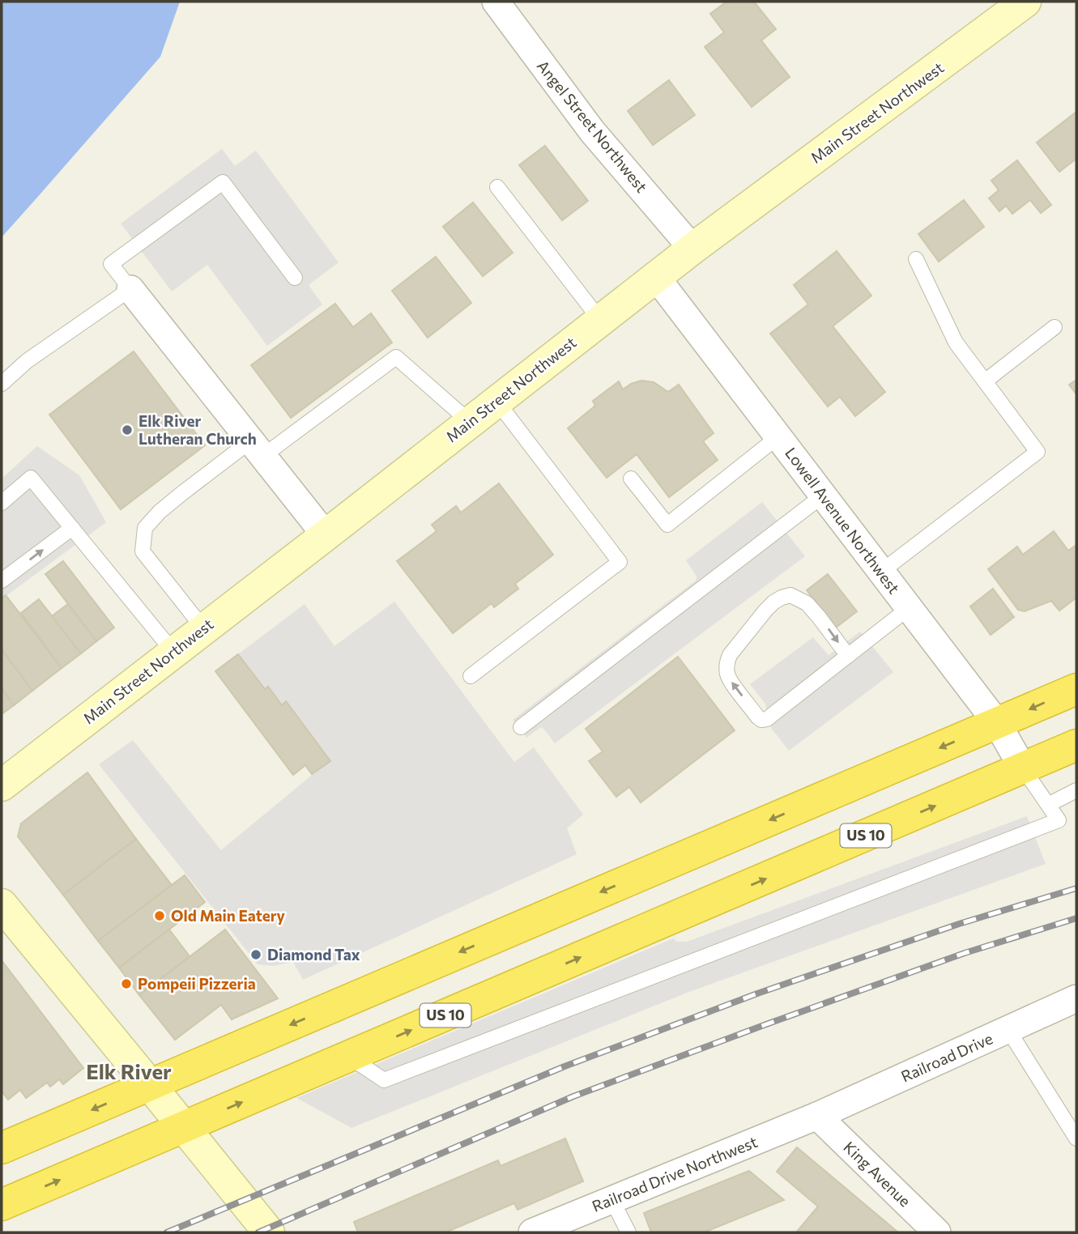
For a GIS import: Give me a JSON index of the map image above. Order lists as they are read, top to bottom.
{
  "streets": {
    "highway": ["US 10"],
    "street": [
      "Main Street Northwest",
      "Angel Street Northwest",
      "Lowell Avenue Northwest",
      "Railroad Drive",
      "Railroad Drive Northwest",
      "King Avenue"
    ]
  },
  "crossings": [
    ["Main Street Northwest", "Angel Street Northwest"],
    ["Main Street Northwest", "Lowell Avenue Northwest"],
    ["Lowell Avenue Northwest", "US 10"],
    ["Railroad Drive", "Railroad Drive Northwest"],
    ["Railroad Drive", "King Avenue"],
    ["Railroad Drive Northwest", "King Avenue"]
  ],
  "districts": ["Elk River"],
  "places": [
    "Elk River Lutheran Church",
    "Old Main Eatery",
    "Diamond Tax",
    "Pompeii Pizzeria"
  ]
}
